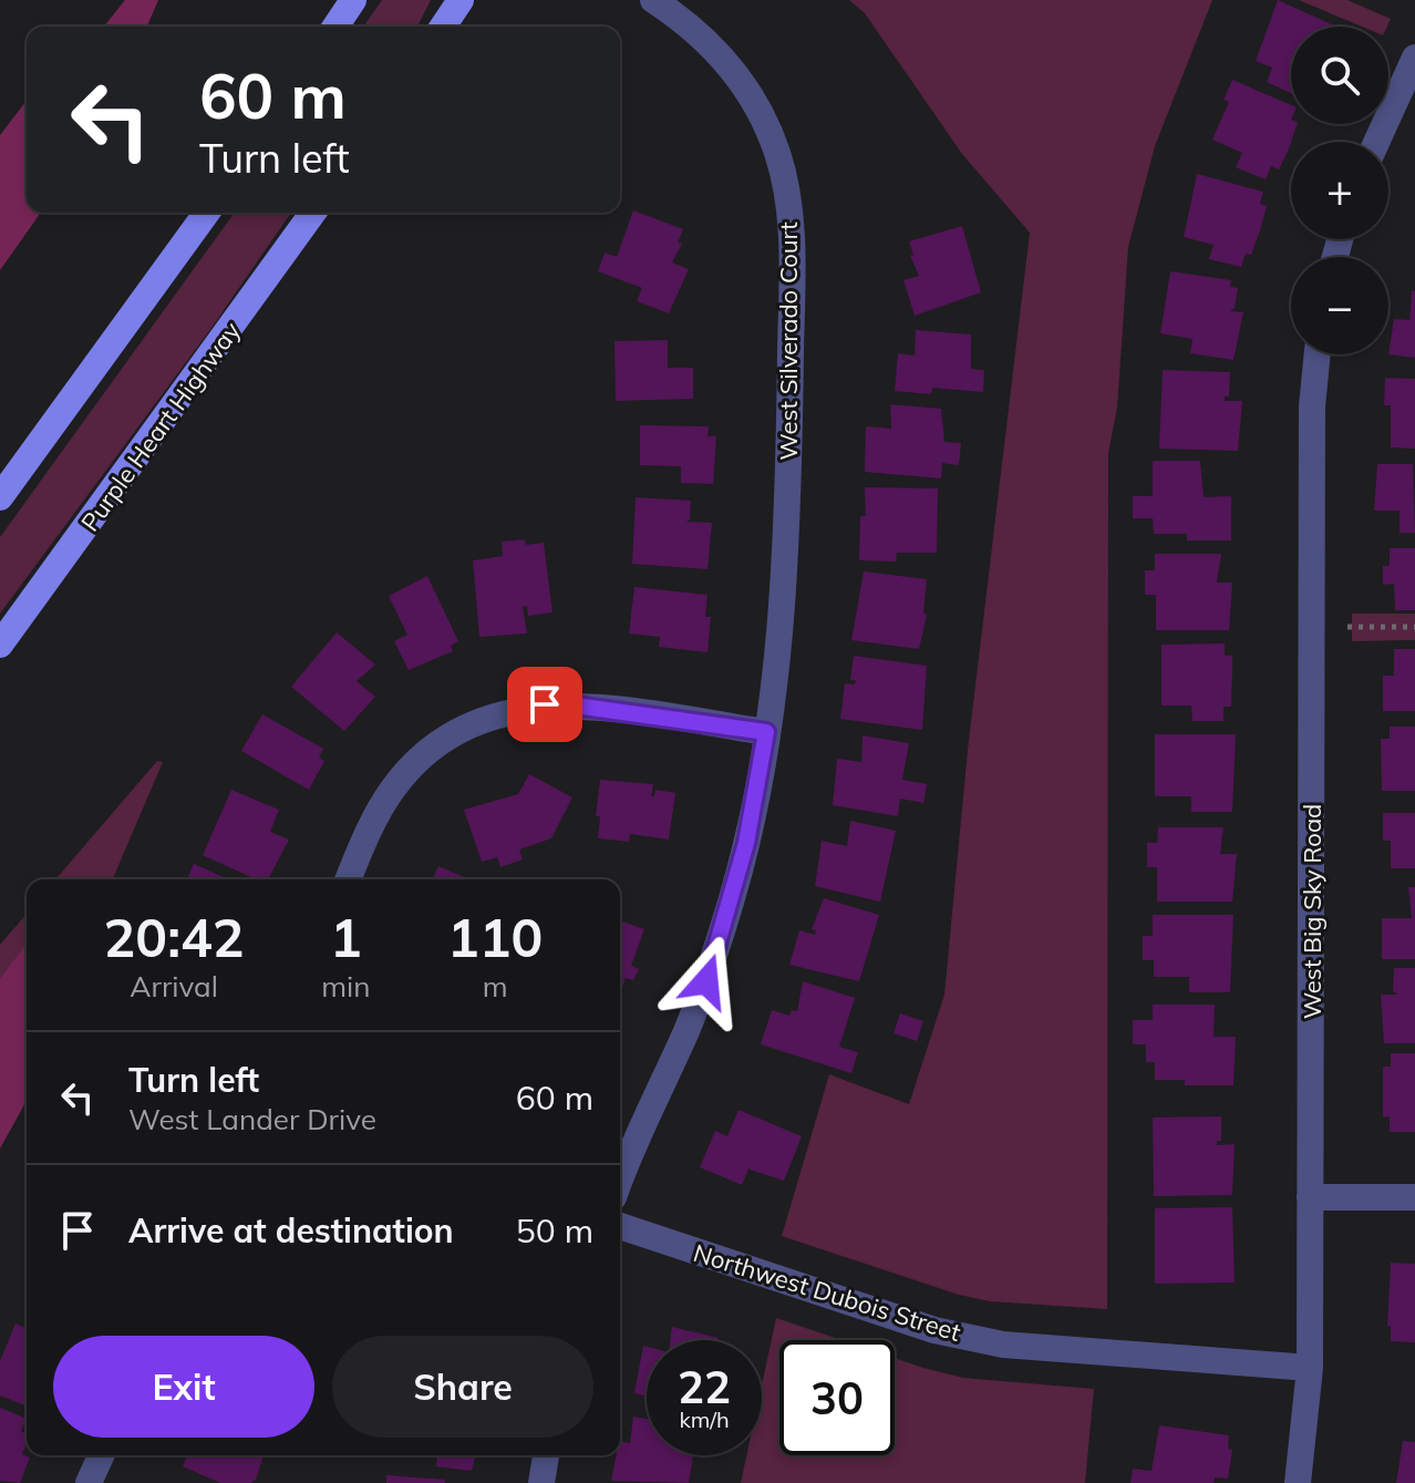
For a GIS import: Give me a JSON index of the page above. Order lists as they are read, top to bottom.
{
  "streets": {
    "main road": ["Purple Heart Highway"],
    "street": ["West Silverado Court", "West Big Sky Road", "Northwest Dubois Street"]
  },
  "crossings": [
    ["West Big Sky Road", "Northwest Dubois Street"]
  ],
  "page": {
    "map_buttons": ["+", "−"],
    "turn": ["60 m", "Turn left"],
    "eta": [
      "20:42",
      "Arrival",
      "1",
      "min",
      "110",
      "m"
    ],
    "list": [
      {
        "name": "Turn left",
        "note": "West Lander Drive",
        "value": "60 m"
      },
      {
        "name": "Arrive at destination",
        "value": "50 m"
      }
    ],
    "buttons": ["Exit", "Share"],
    "speed": "22 km/h",
    "limit": "30"
  }
}
